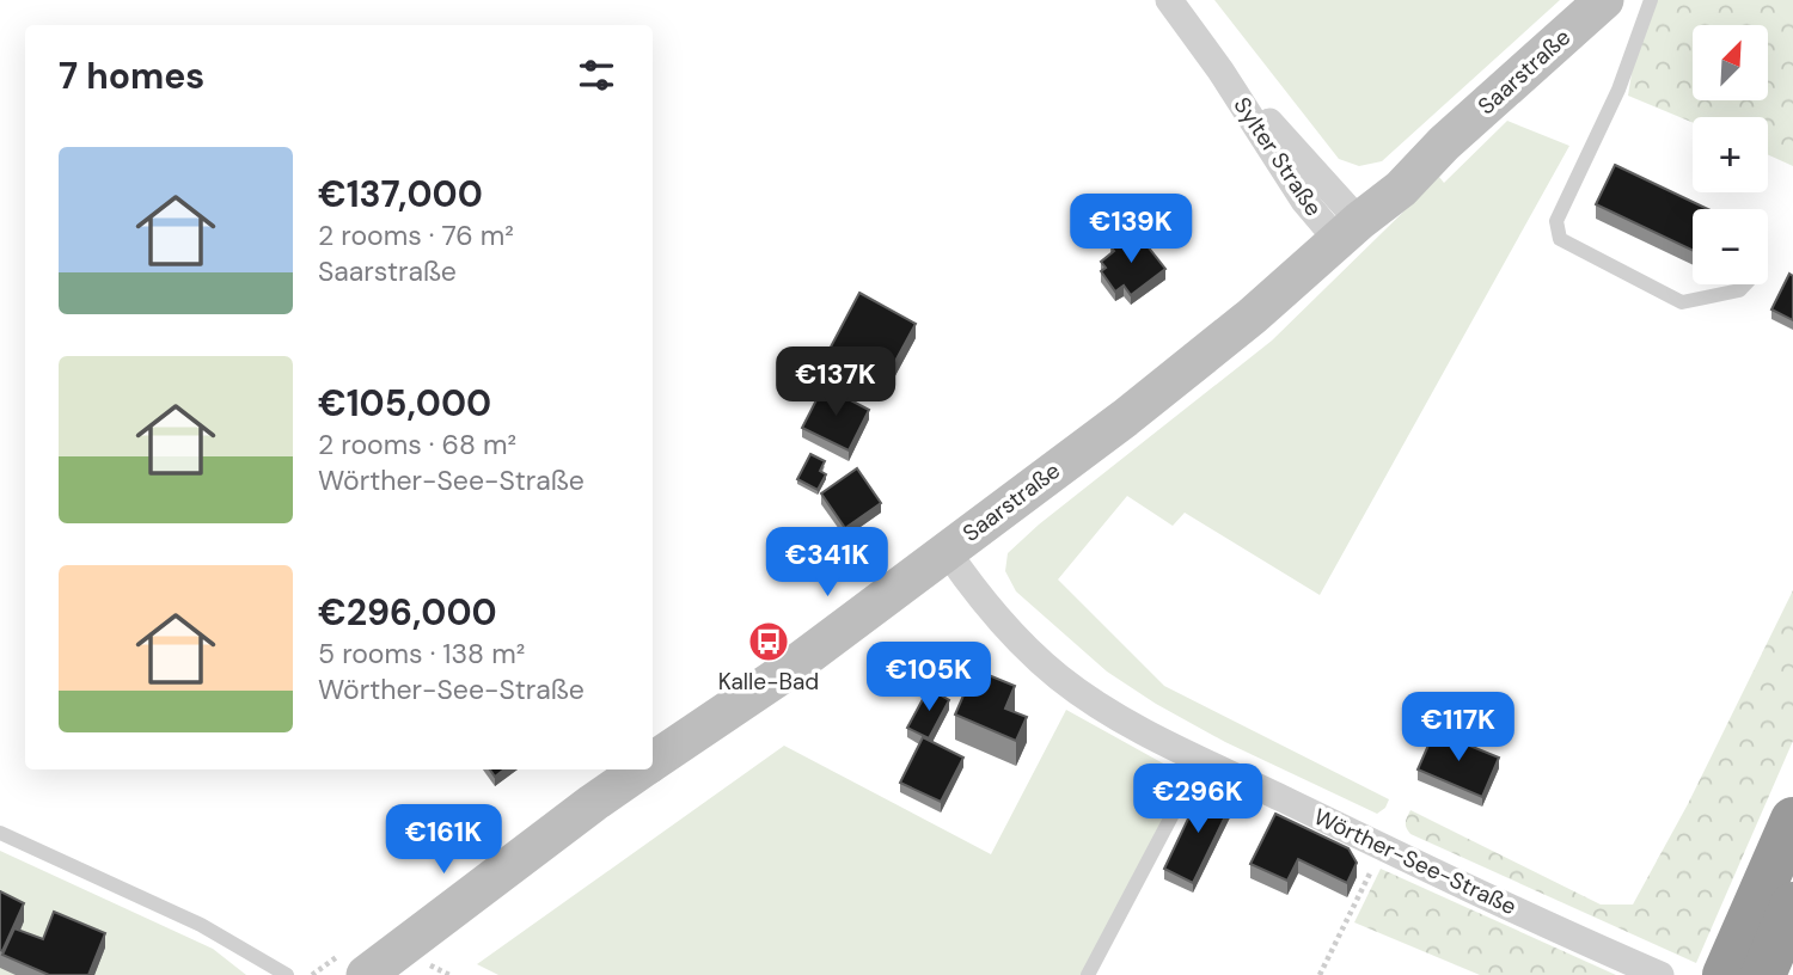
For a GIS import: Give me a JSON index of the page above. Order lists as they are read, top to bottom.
{
  "streets": {
    "main road": ["Saarstraße"],
    "street": ["Sylter Straße", "Wörther-See-Straße"]
  },
  "crossings": [
    ["Saarstraße", "Sylter Straße"],
    ["Saarstraße", "Wörther-See-Straße"]
  ],
  "places": {
    "bus stop": ["Kalle-Bad"]
  },
  "north": "top right",
  "page": {
    "map_buttons": ["+", "−"],
    "heading": "7 homes",
    "list": [
      {
        "name": "€137,000",
        "note": "2 rooms · 76 m² · Saarstraße"
      },
      {
        "name": "€105,000",
        "note": "2 rooms · 68 m² · Wörther-See-Straße"
      },
      {
        "name": "€296,000",
        "note": "5 rooms · 138 m² · Wörther-See-Straße"
      }
    ],
    "price": [
      "€139K",
      "€137K",
      "€341K",
      "€105K",
      "€117K",
      "€296K",
      "€161K"
    ]
  }
}
